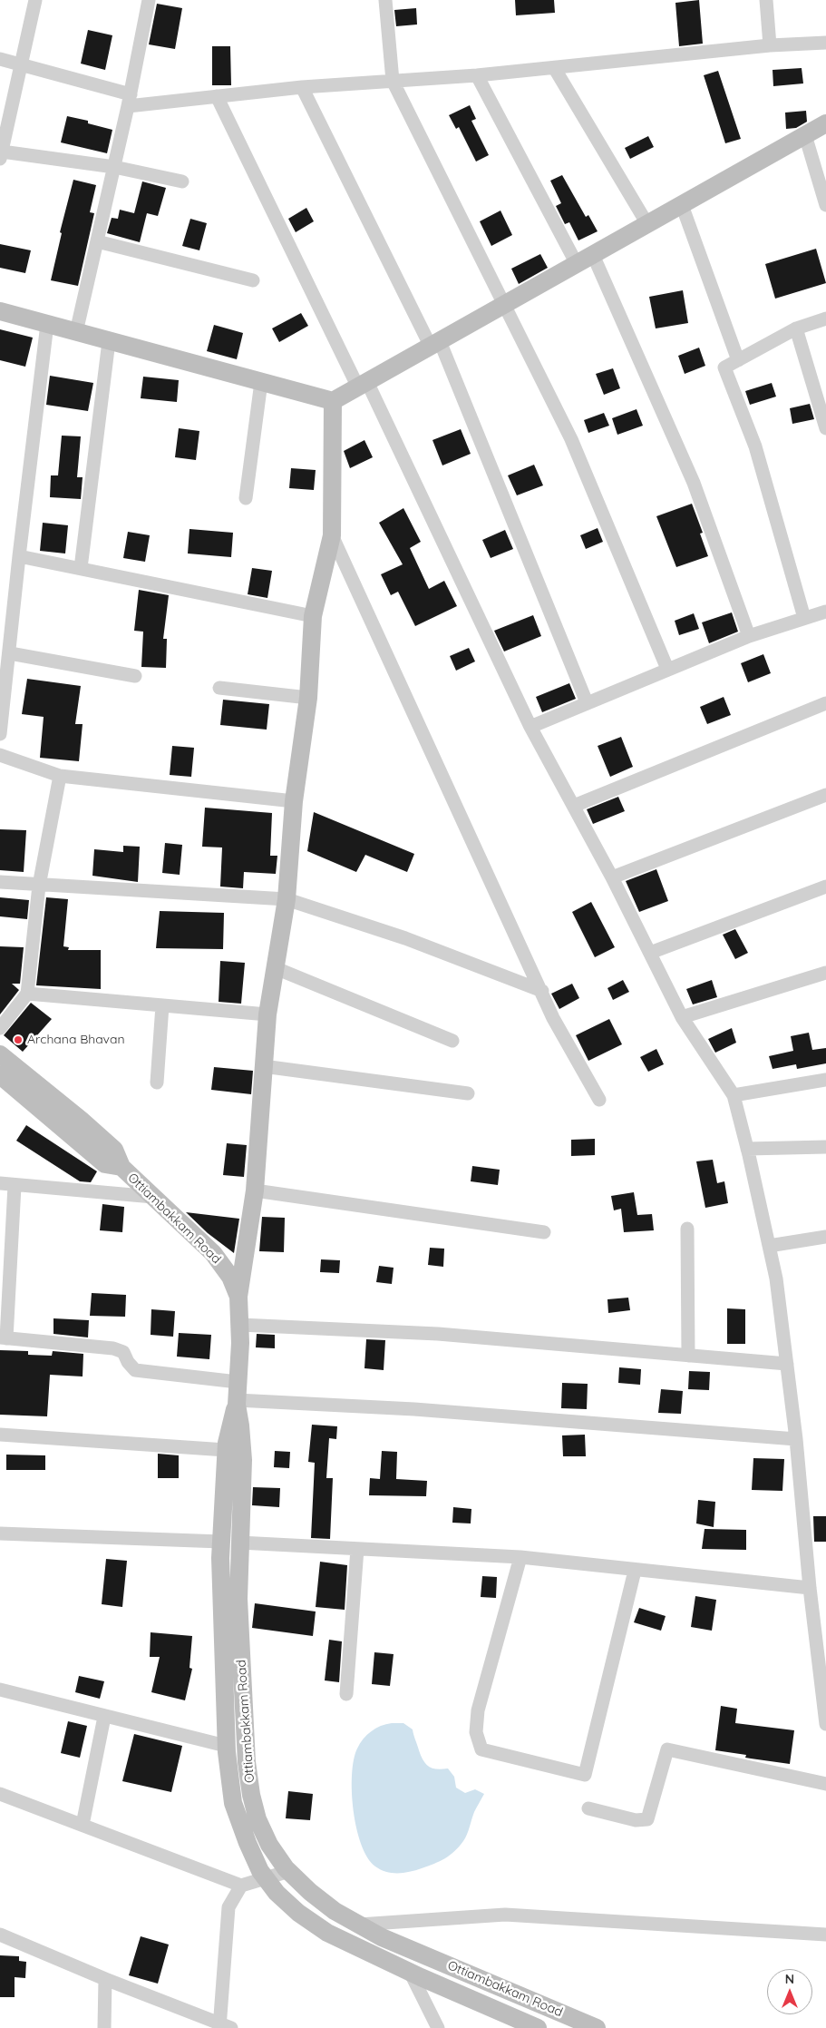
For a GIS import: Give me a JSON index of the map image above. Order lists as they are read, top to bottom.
{
  "streets": {
    "street": ["Ottiambakkam Road"]
  },
  "places": ["Archana Bhavan"],
  "north": "top"
}
